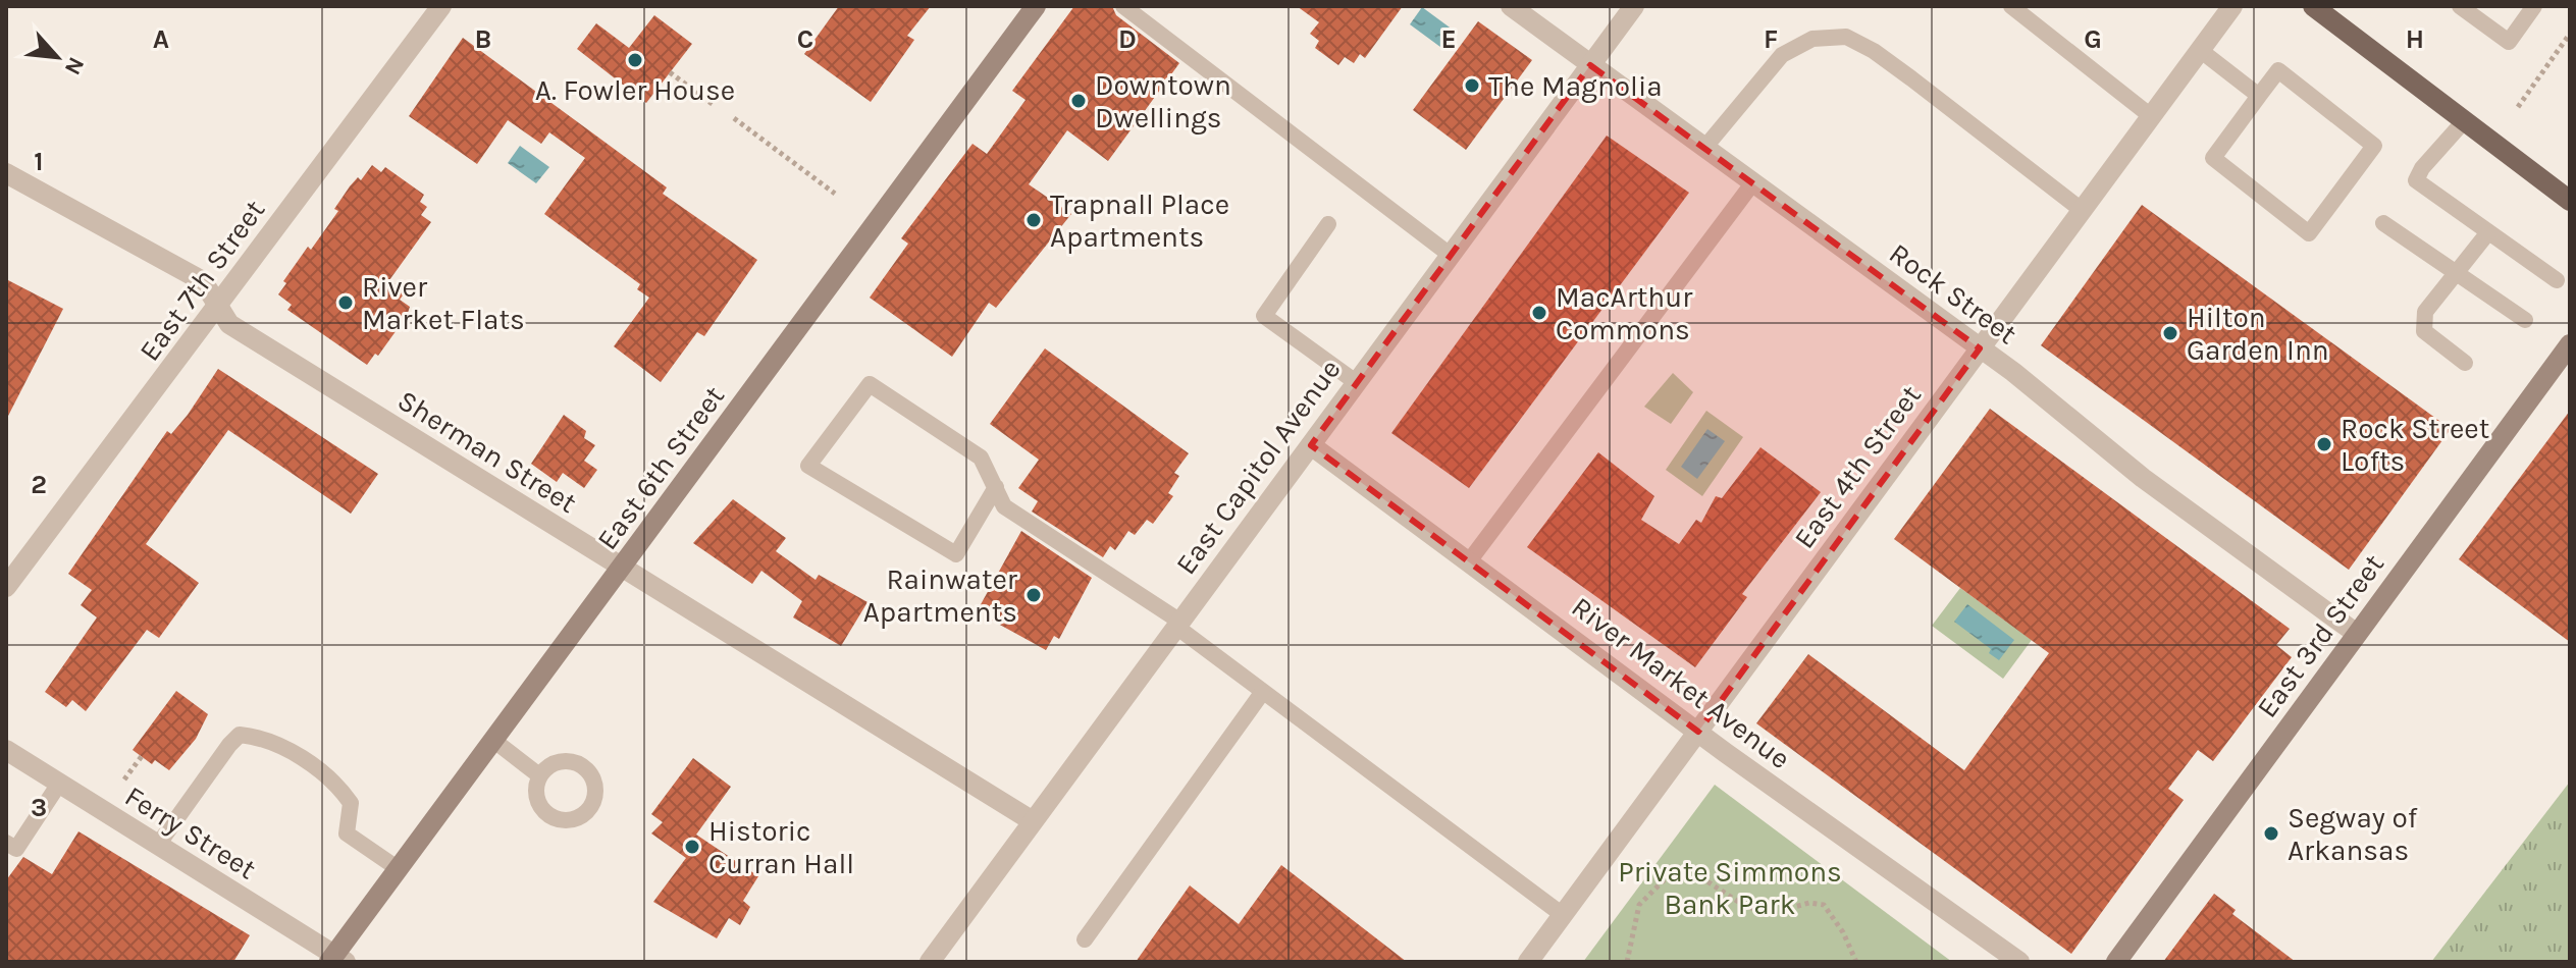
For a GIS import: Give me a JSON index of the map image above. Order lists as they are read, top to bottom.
{
  "streets": {
    "street": [
      "East 7th Street",
      "Rock Street",
      "Sherman Street",
      "East Capitol Avenue",
      "East 4th Street",
      "East 6th Street",
      "East 3rd Street",
      "River Market Avenue",
      "Ferry Street"
    ]
  },
  "crossings": [
    ["East 7th Street", "Sherman Street"],
    ["Rock Street", "East Capitol Avenue"],
    ["Rock Street", "East 4th Street"],
    ["Rock Street", "East 3rd Street"],
    ["Sherman Street", "East Capitol Avenue"],
    ["Sherman Street", "East 6th Street"],
    ["East Capitol Avenue", "River Market Avenue"],
    ["East 4th Street", "River Market Avenue"],
    ["East 6th Street", "Ferry Street"]
  ],
  "parks": ["Private Simmons Bank Park"],
  "places": [
    "A. Fowler House",
    "The Magnolia",
    "Downtown Dwellings",
    "Trapnall Place Apartments",
    "River Market Flats",
    "MacArthur Commons",
    "Hilton Garden Inn",
    "Rock Street Lofts",
    "Rainwater Apartments",
    "Segway of Arkansas",
    "Historic Curran Hall"
  ],
  "north": "bottom right",
  "grid": {
    "columns": [
      "A",
      "B",
      "C",
      "D",
      "E",
      "F",
      "G",
      "H"
    ],
    "rows": ["1", "2", "3"]
  }
}
